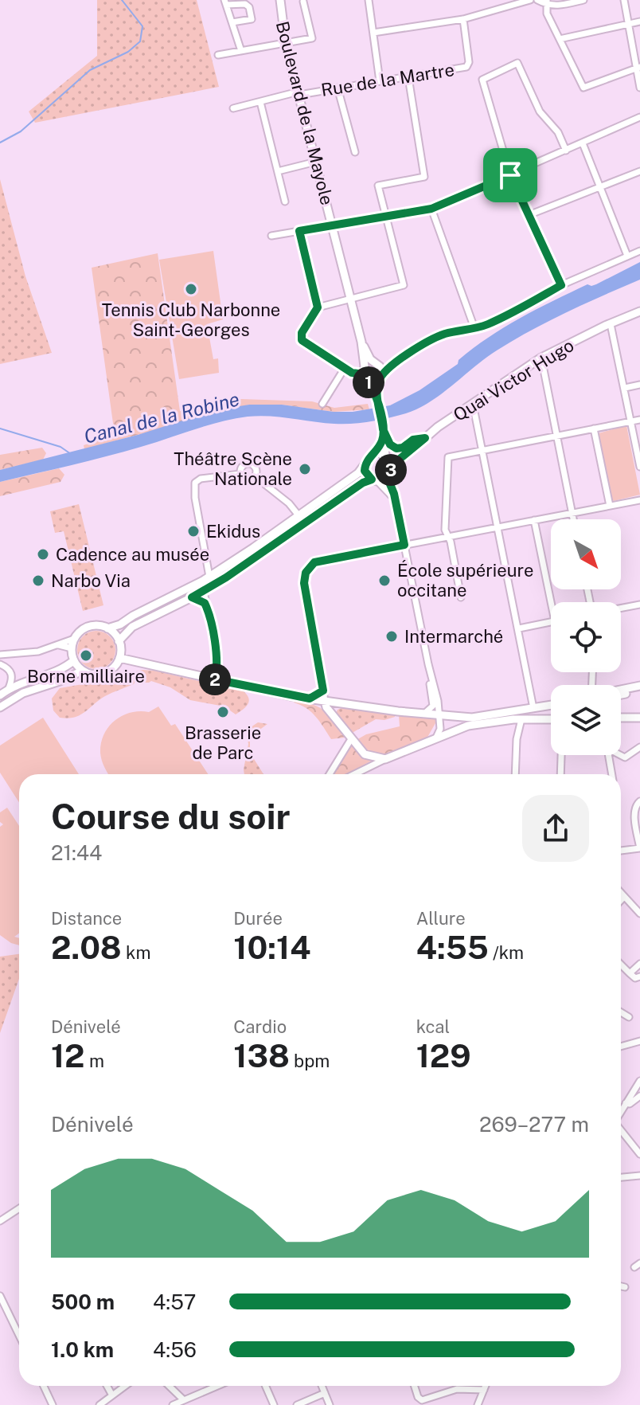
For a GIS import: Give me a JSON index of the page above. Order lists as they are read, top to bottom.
{
  "streets": {
    "main road": ["Boulevard de la Mayole", "Quai Victor Hugo"],
    "street": ["Rue de la Martre"]
  },
  "crossings": [
    ["Rue de la Martre", "Boulevard de la Mayole"]
  ],
  "water": ["Canal de la Robine"],
  "places": [
    "Tennis Club Narbonne Saint-Georges",
    "Théâtre Scène Nationale",
    "Ekidus",
    "Cadence au musée",
    "Narbo Via",
    "École supérieure occitane",
    "Intermarché",
    "Borne milliaire",
    "Brasserie de Parc"
  ],
  "north": "bottom right",
  "page": {
    "pins": ["1", "3", "2"],
    "heading": ["Course du soir", "21:44"],
    "stats": [
      ["Distance", "2.08 km"],
      ["Durée", "10:14"],
      ["Allure", "4:55 /km"],
      ["Dénivelé", "12 m"],
      ["Cardio", "138 bpm"],
      ["kcal", "129"]
    ],
    "chart": ["Dénivelé", "269–277 m"],
    "list": [
      {
        "name": "500 m",
        "note": "4:57"
      },
      {
        "name": "1.0 km",
        "note": "4:56"
      }
    ]
  }
}
